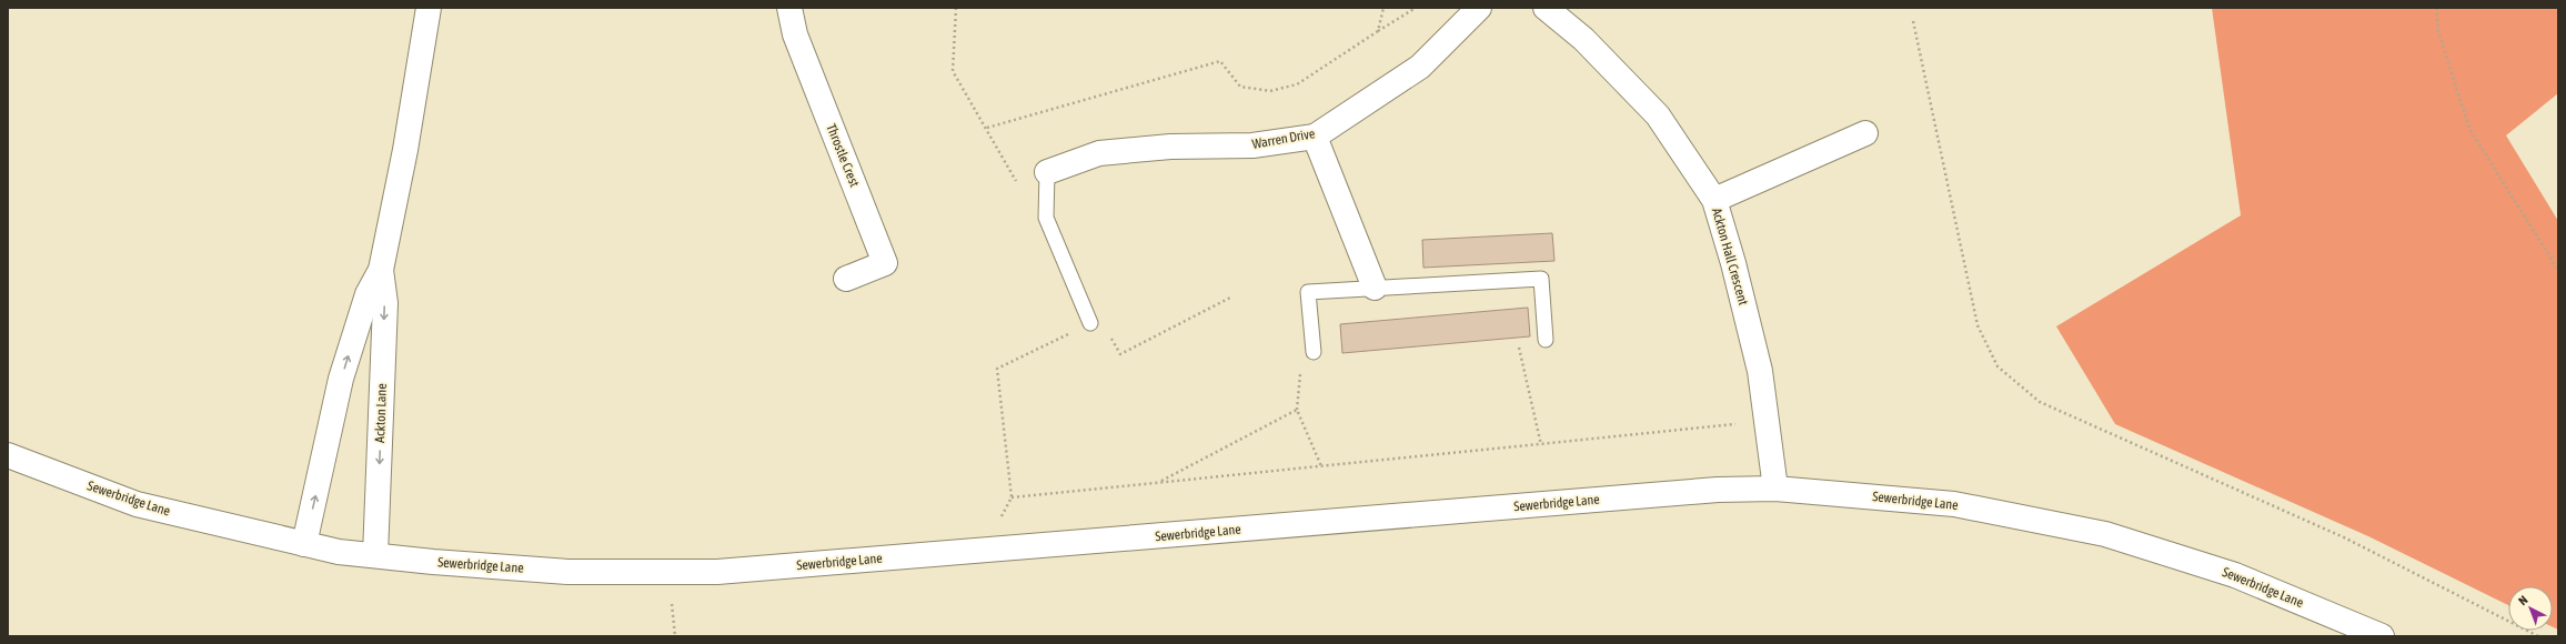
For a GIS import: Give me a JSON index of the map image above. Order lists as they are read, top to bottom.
{
  "streets": {
    "street": [
      "Warren Drive",
      "Throstle Crest",
      "Ackton Hall Crescent",
      "Ackton Lane",
      "Sewerbridge Lane"
    ]
  },
  "crossings": [
    ["Ackton Hall Crescent", "Sewerbridge Lane"],
    ["Ackton Lane", "Sewerbridge Lane"]
  ],
  "north": "top left"
}
